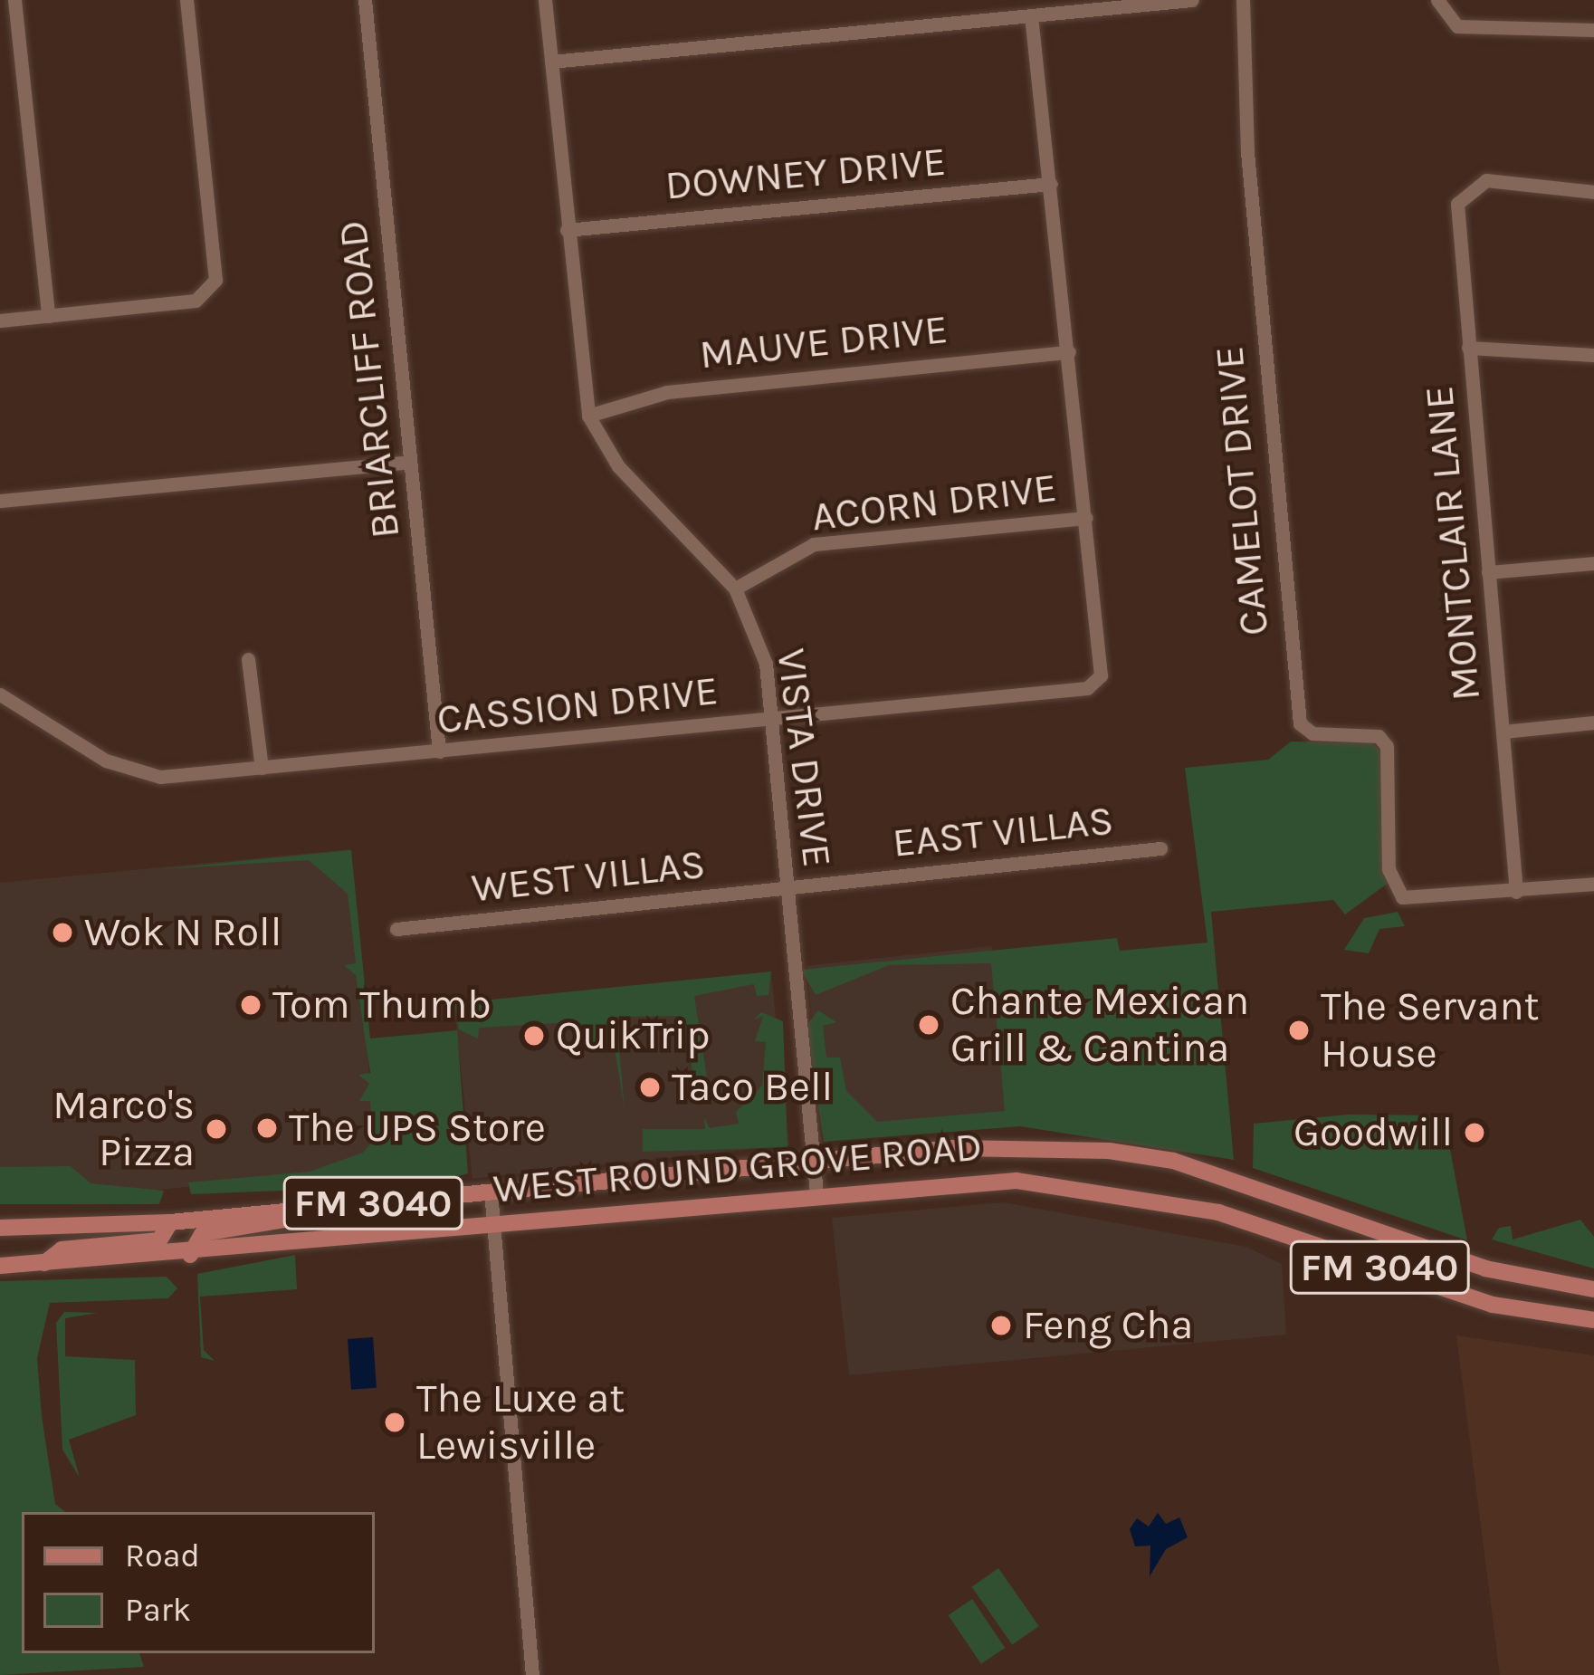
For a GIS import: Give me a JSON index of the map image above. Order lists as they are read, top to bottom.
{
  "streets": {
    "main road": ["WEST ROUND GROVE ROAD", "FM 3040"],
    "street": [
      "DOWNEY DRIVE",
      "MAUVE DRIVE",
      "BRIARCLIFF ROAD",
      "CAMELOT DRIVE",
      "ACORN DRIVE",
      "MONTCLAIR LANE",
      "CASSION DRIVE",
      "VISTA DRIVE",
      "EAST VILLAS",
      "WEST VILLAS"
    ]
  },
  "crossings": [
    ["DOWNEY DRIVE", "CASSION DRIVE"],
    ["DOWNEY DRIVE", "VISTA DRIVE"],
    ["MAUVE DRIVE", "CASSION DRIVE"],
    ["MAUVE DRIVE", "VISTA DRIVE"],
    ["BRIARCLIFF ROAD", "CASSION DRIVE"],
    ["CAMELOT DRIVE", "MONTCLAIR LANE"],
    ["ACORN DRIVE", "CASSION DRIVE"],
    ["ACORN DRIVE", "VISTA DRIVE"],
    ["CASSION DRIVE", "VISTA DRIVE"],
    ["VISTA DRIVE", "EAST VILLAS"],
    ["VISTA DRIVE", "WEST VILLAS"],
    ["VISTA DRIVE", "WEST ROUND GROVE ROAD"],
    ["EAST VILLAS", "WEST VILLAS"]
  ],
  "places": [
    "Wok N Roll",
    "Tom Thumb",
    "Chante Mexican Grill & Cantina",
    "The Servant House",
    "QuikTrip",
    "Taco Bell",
    "The UPS Store",
    "Marco's Pizza",
    "Goodwill",
    "Feng Cha",
    "The Luxe at Lewisville"
  ],
  "legend": ["Road", "Park"]
}
